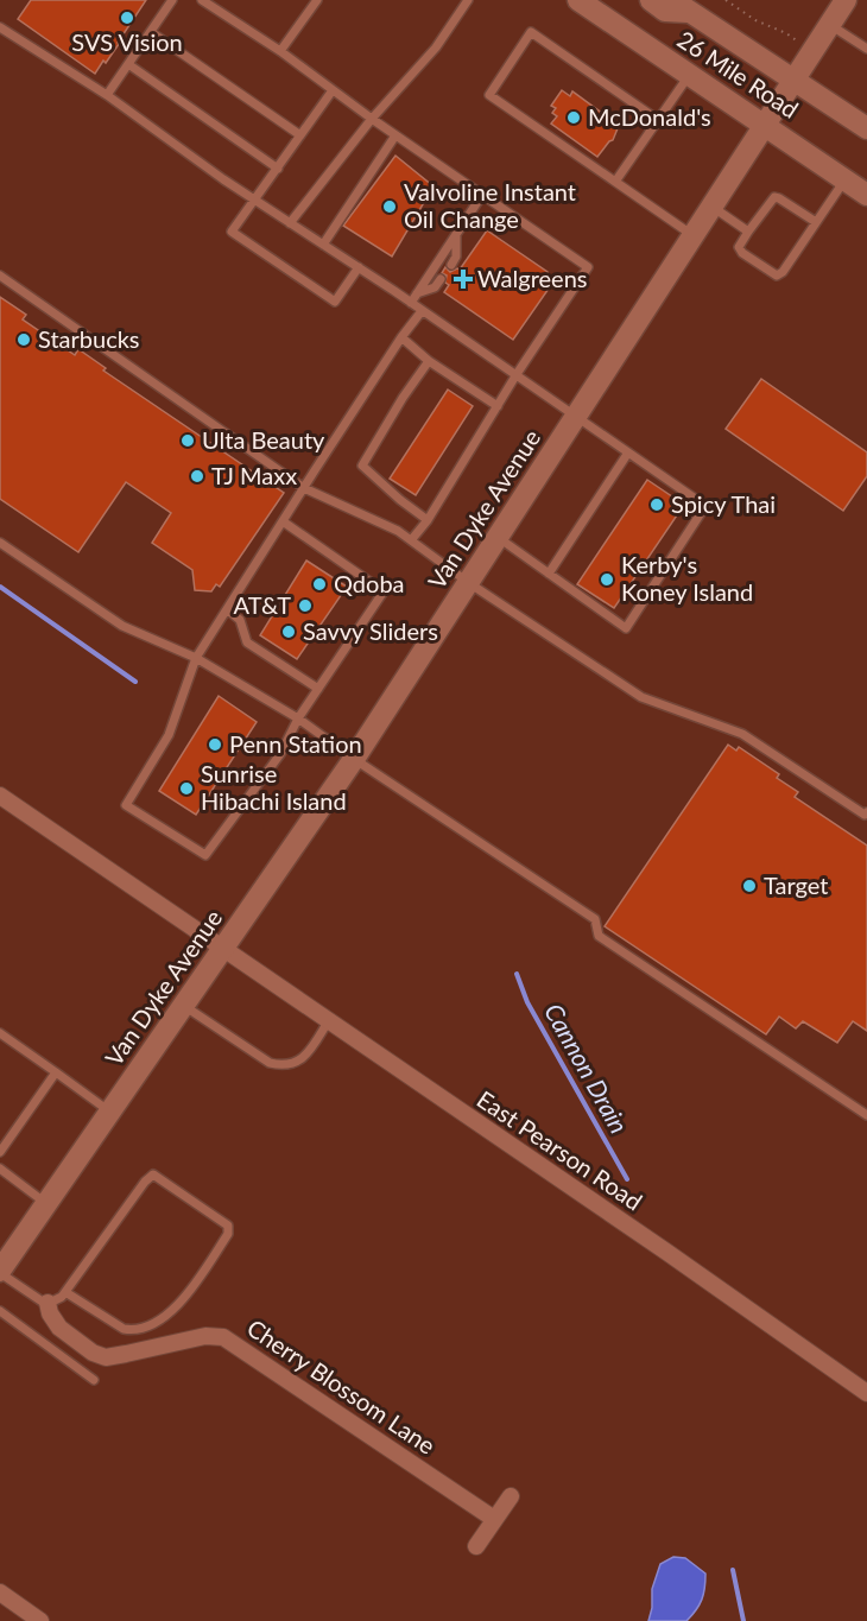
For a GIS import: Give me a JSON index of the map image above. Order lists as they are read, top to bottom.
{
  "streets": {
    "main road": ["26 Mile Road", "Van Dyke Avenue"],
    "street": ["East Pearson Road", "Cherry Blossom Lane"]
  },
  "crossings": [
    ["26 Mile Road", "Van Dyke Avenue"],
    ["Van Dyke Avenue", "East Pearson Road"]
  ],
  "water": ["Cannon Drain"],
  "places": {
    "other": [
      "SVS Vision",
      "McDonald's",
      "Valvoline Instant Oil Change",
      "Starbucks",
      "Ulta Beauty",
      "TJ Maxx",
      "Spicy Thai",
      "Kerby's Koney Island",
      "Qdoba",
      "AT&T",
      "Savvy Sliders",
      "Penn Station",
      "Sunrise Hibachi Island",
      "Target"
    ],
    "health": ["Walgreens"]
  }
}
